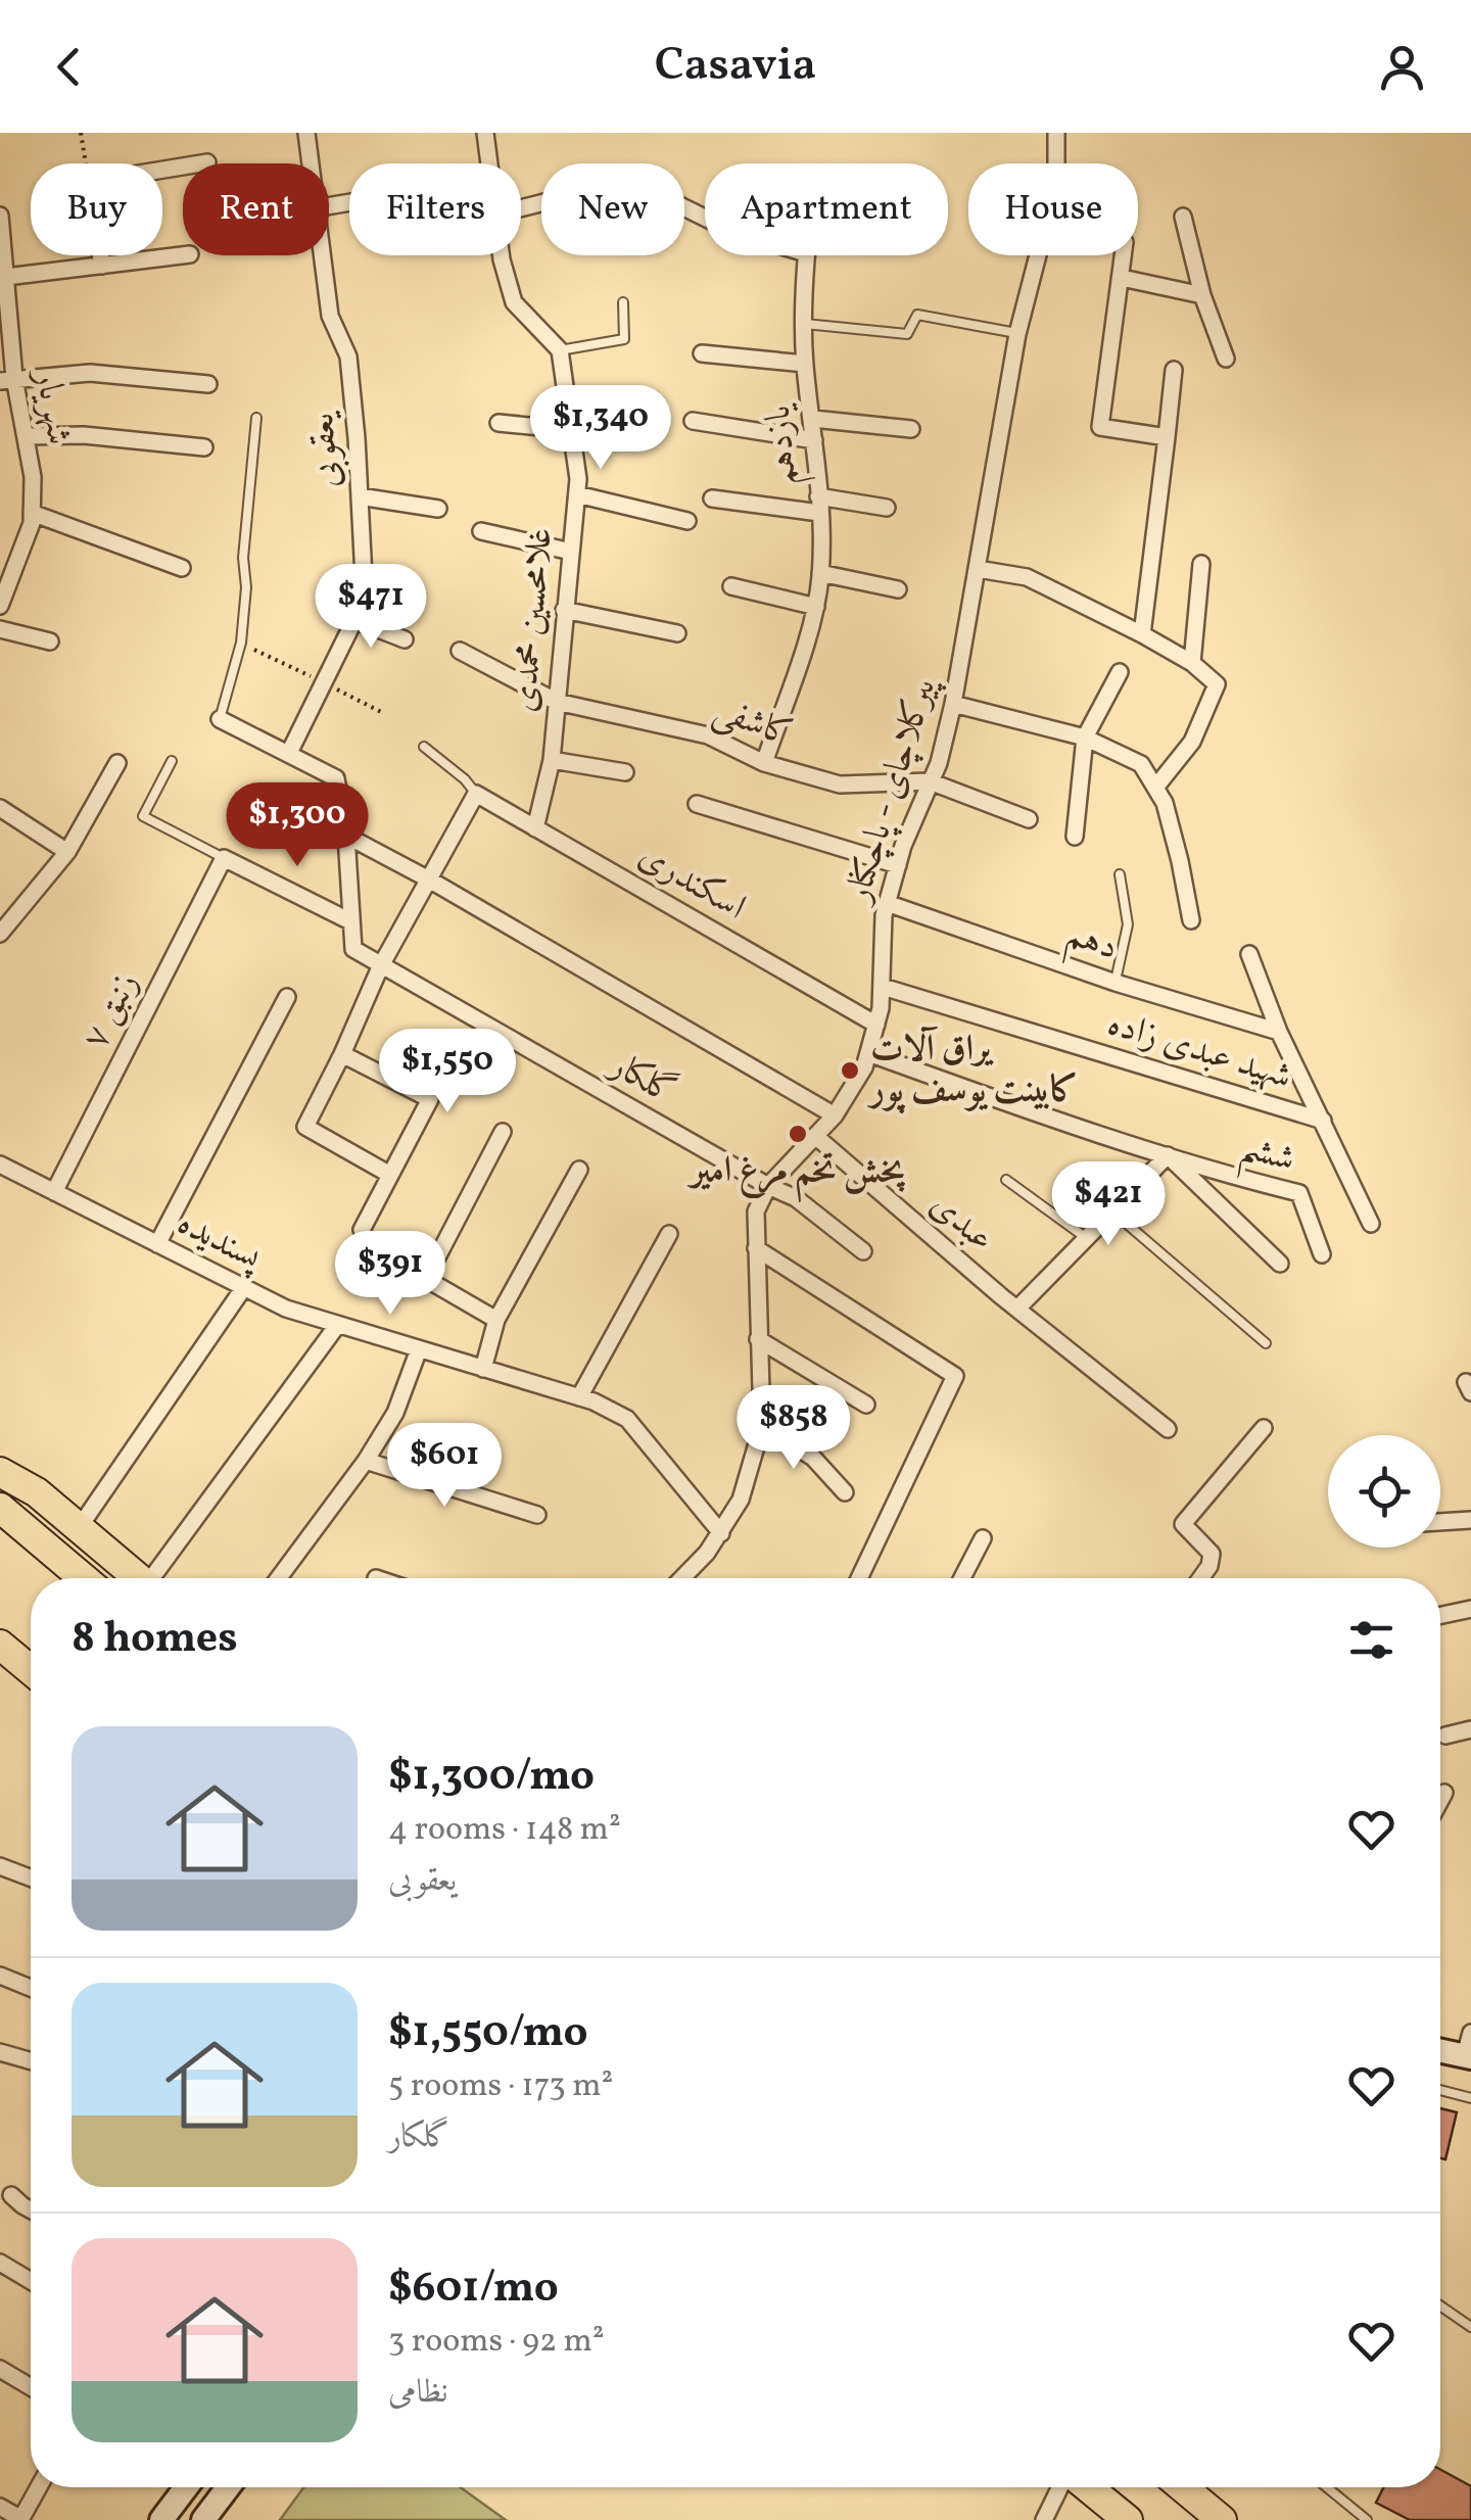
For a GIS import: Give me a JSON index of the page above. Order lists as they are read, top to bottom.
{
  "streets": {
    "street": [
      "شهریار",
      "یازدهم",
      "یعقوبی",
      "غلامحسین محمدی",
      "کاشفی",
      "پیرکلاچای - پاچکنار",
      "اسکندری",
      "دهم",
      "زنبق ۷",
      "شهید عبدی زاده",
      "گلکار",
      "ششم",
      "عبدی",
      "پسندیده"
    ]
  },
  "crossings": [
    ["یازدهم", "کاشفی"],
    ["غلامحسین محمدی", "کاشفی"],
    ["غلامحسین محمدی", "اسکندری"],
    ["کاشفی", "پیرکلاچای - پاچکنار"],
    ["پیرکلاچای - پاچکنار", "اسکندری"],
    ["پیرکلاچای - پاچکنار", "دهم"],
    ["پیرکلاچای - پاچکنار", "شهید عبدی زاده"],
    ["پیرکلاچای - پاچکنار", "گلکار"],
    ["پیرکلاچای - پاچکنار", "ششم"],
    ["پیرکلاچای - پاچکنار", "عبدی"],
    ["پیرکلاچای - پاچکنار", "پسندیده"],
    ["زنبق ۷", "پسندیده"]
  ],
  "places": ["یراق آلات کابینت یوسف پور", "پخش تخم مرغ امیر"],
  "page": {
    "header": "Casavia",
    "chip": [
      "Buy",
      "Rent",
      "Filters",
      "New",
      "Apartment",
      "House"
    ],
    "price": [
      "$1,340",
      "$471",
      "$1,300",
      "$1,550",
      "$421",
      "$391",
      "$858",
      "$601"
    ],
    "heading": "8 homes",
    "list": [
      {
        "name": "$1,300/mo",
        "note": "4 rooms · 148 m² · یعقوبی"
      },
      {
        "name": "$1,550/mo",
        "note": "5 rooms · 173 m² · گلکار"
      },
      {
        "name": "$601/mo",
        "note": "3 rooms · 92 m² · نظامی"
      }
    ]
  }
}
